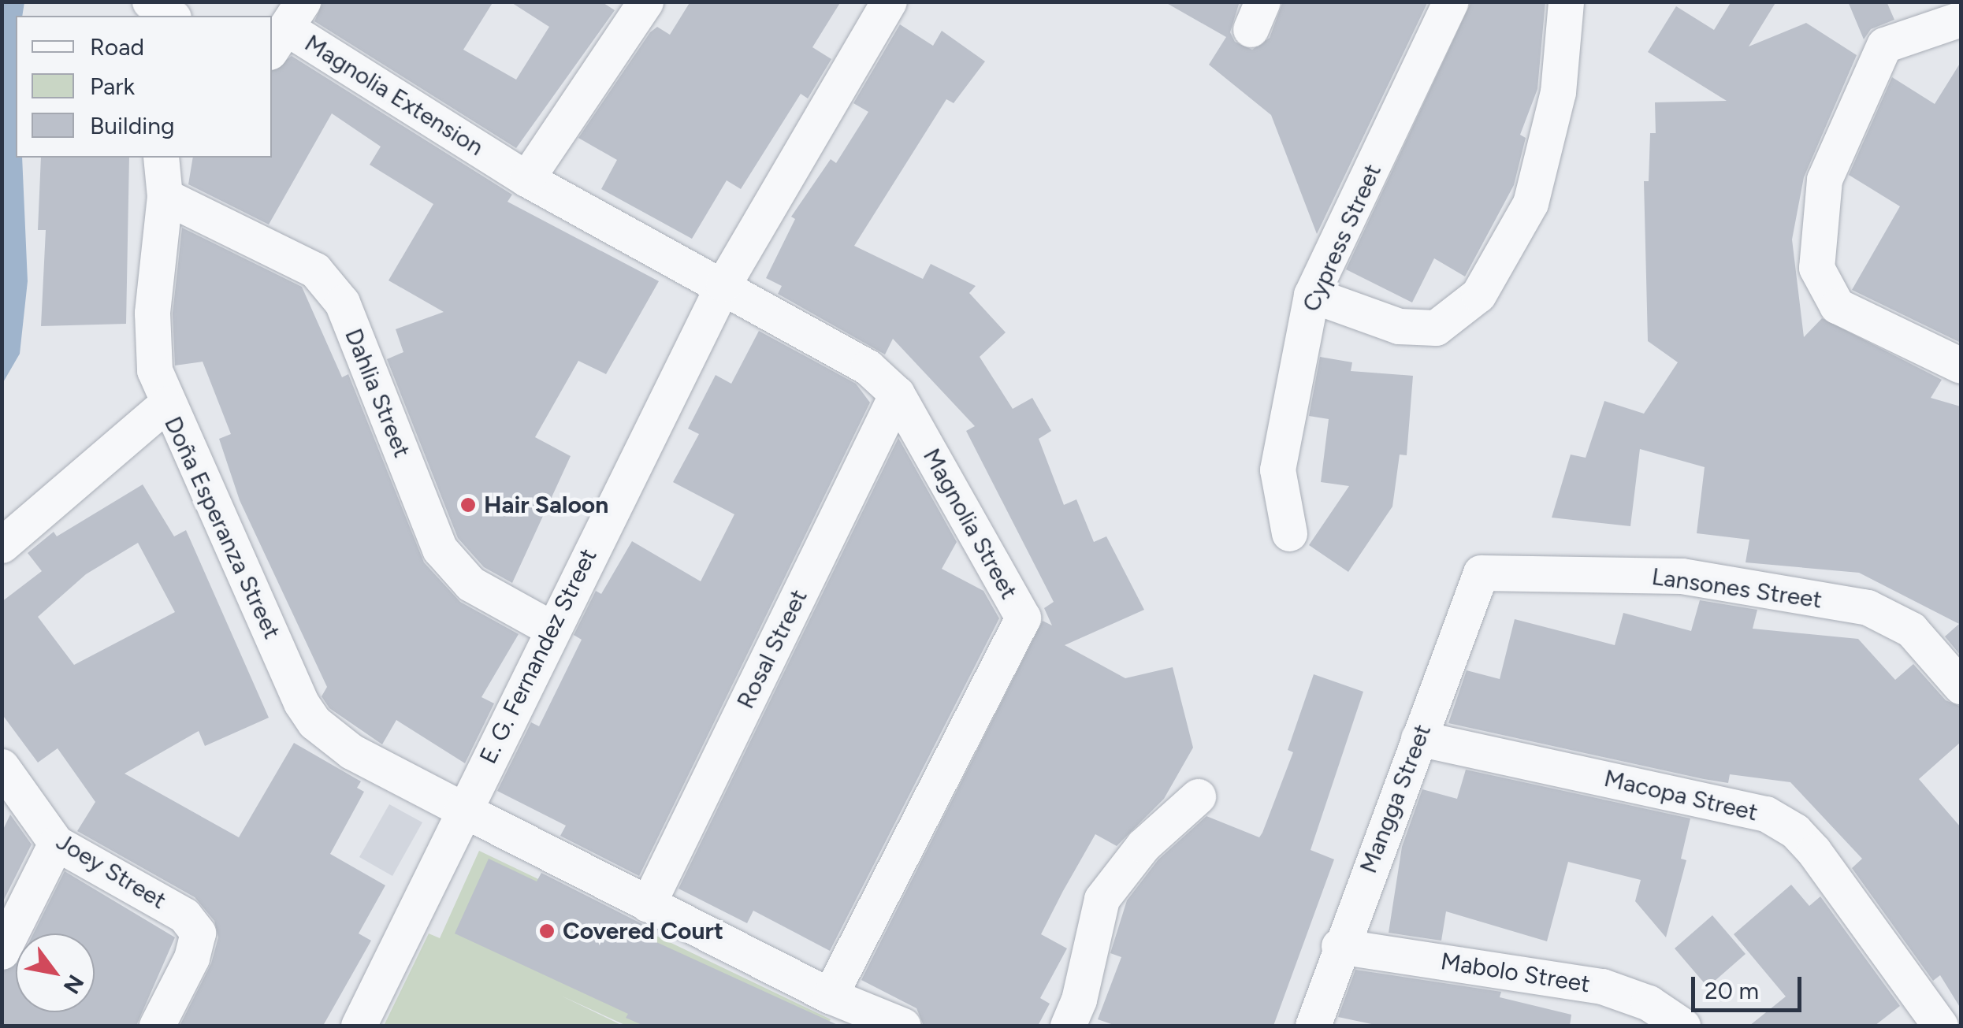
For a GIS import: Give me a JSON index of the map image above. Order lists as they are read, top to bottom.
{
  "streets": {
    "street": [
      "Magnolia Extension",
      "Cypress Street",
      "Dahlia Street",
      "Magnolia Street",
      "Doña Esperanza Street",
      "Lansones Street",
      "Rosal Street",
      "E. G. Fernandez Street",
      "Macopa Street",
      "Mangga Street",
      "Joey Street",
      "Mabolo Street"
    ]
  },
  "crossings": [
    ["Magnolia Extension", "Magnolia Street"],
    ["Dahlia Street", "Doña Esperanza Street"],
    ["Dahlia Street", "E. G. Fernandez Street"],
    ["Magnolia Street", "Doña Esperanza Street"],
    ["Magnolia Street", "Rosal Street"],
    ["Magnolia Street", "E. G. Fernandez Street"],
    ["Doña Esperanza Street", "Rosal Street"],
    ["Doña Esperanza Street", "E. G. Fernandez Street"],
    ["Lansones Street", "Mangga Street"],
    ["Macopa Street", "Mangga Street"],
    ["Mangga Street", "Mabolo Street"]
  ],
  "places": ["Hair Saloon", "Covered Court"],
  "legend": ["Road", "Park", "Building"],
  "scale_bar": "20 m",
  "north": "bottom right"
}
